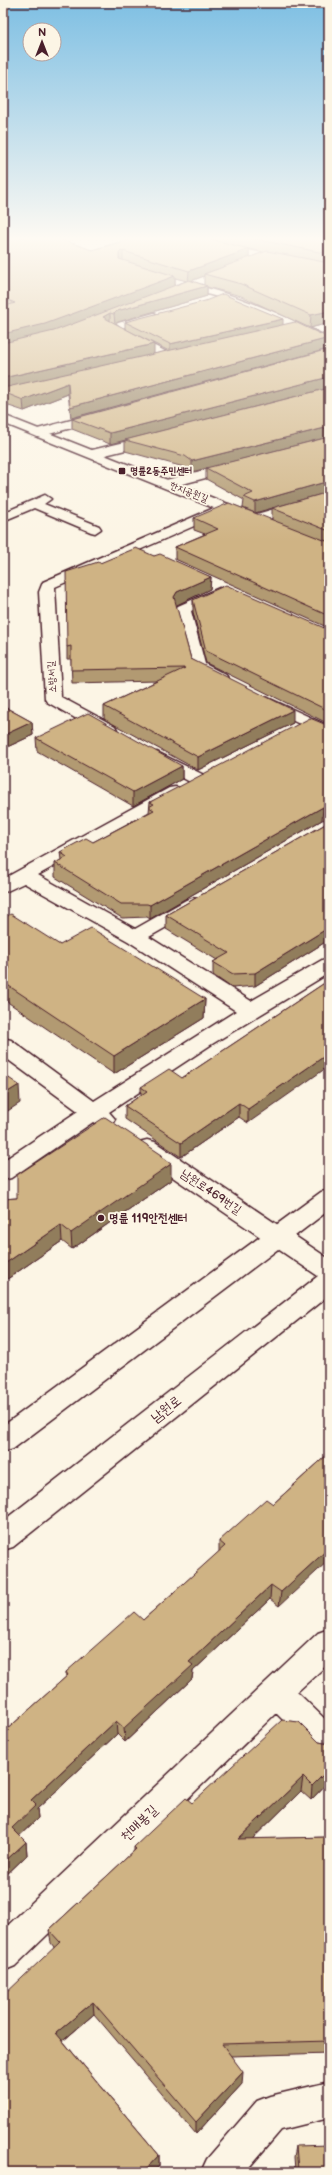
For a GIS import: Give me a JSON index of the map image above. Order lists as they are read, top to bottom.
{
  "streets": {
    "street": [
      "한지공원길",
      "소방서길",
      "남원로469번길",
      "남원로",
      "천매봉길"
    ]
  },
  "crossings": [
    ["한지공원길", "소방서길"]
  ],
  "places": {
    "transit": ["명륜2동주민센터"],
    "other": ["명륜 119안전센터"]
  },
  "north": "top"
}
